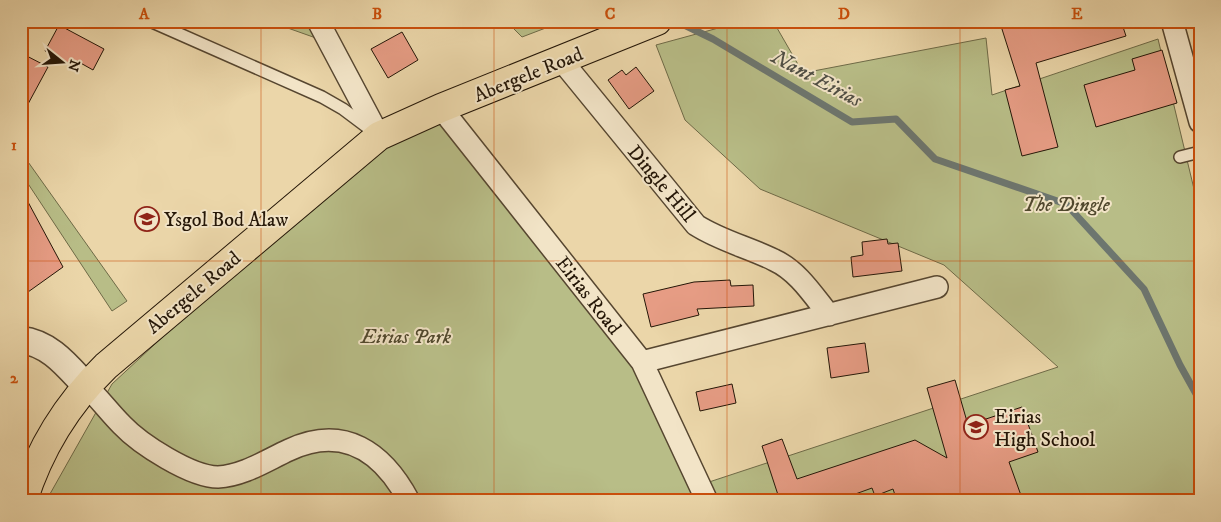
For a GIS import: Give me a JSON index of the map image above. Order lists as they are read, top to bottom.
{
  "streets": {
    "main road": ["Abergele Road"],
    "street": ["Dingle Hill", "Eirias Road"]
  },
  "crossings": [
    ["Abergele Road", "Dingle Hill"],
    ["Abergele Road", "Eirias Road"]
  ],
  "water": ["Nant Eirias"],
  "parks": ["The Dingle", "Eirias Park"],
  "places": {
    "school or university": ["Ysgol Bod Alaw", "Eirias High School"]
  },
  "north": "right",
  "grid": {
    "columns": [
      "A",
      "B",
      "C",
      "D",
      "E"
    ],
    "rows": ["1", "2"]
  }
}
